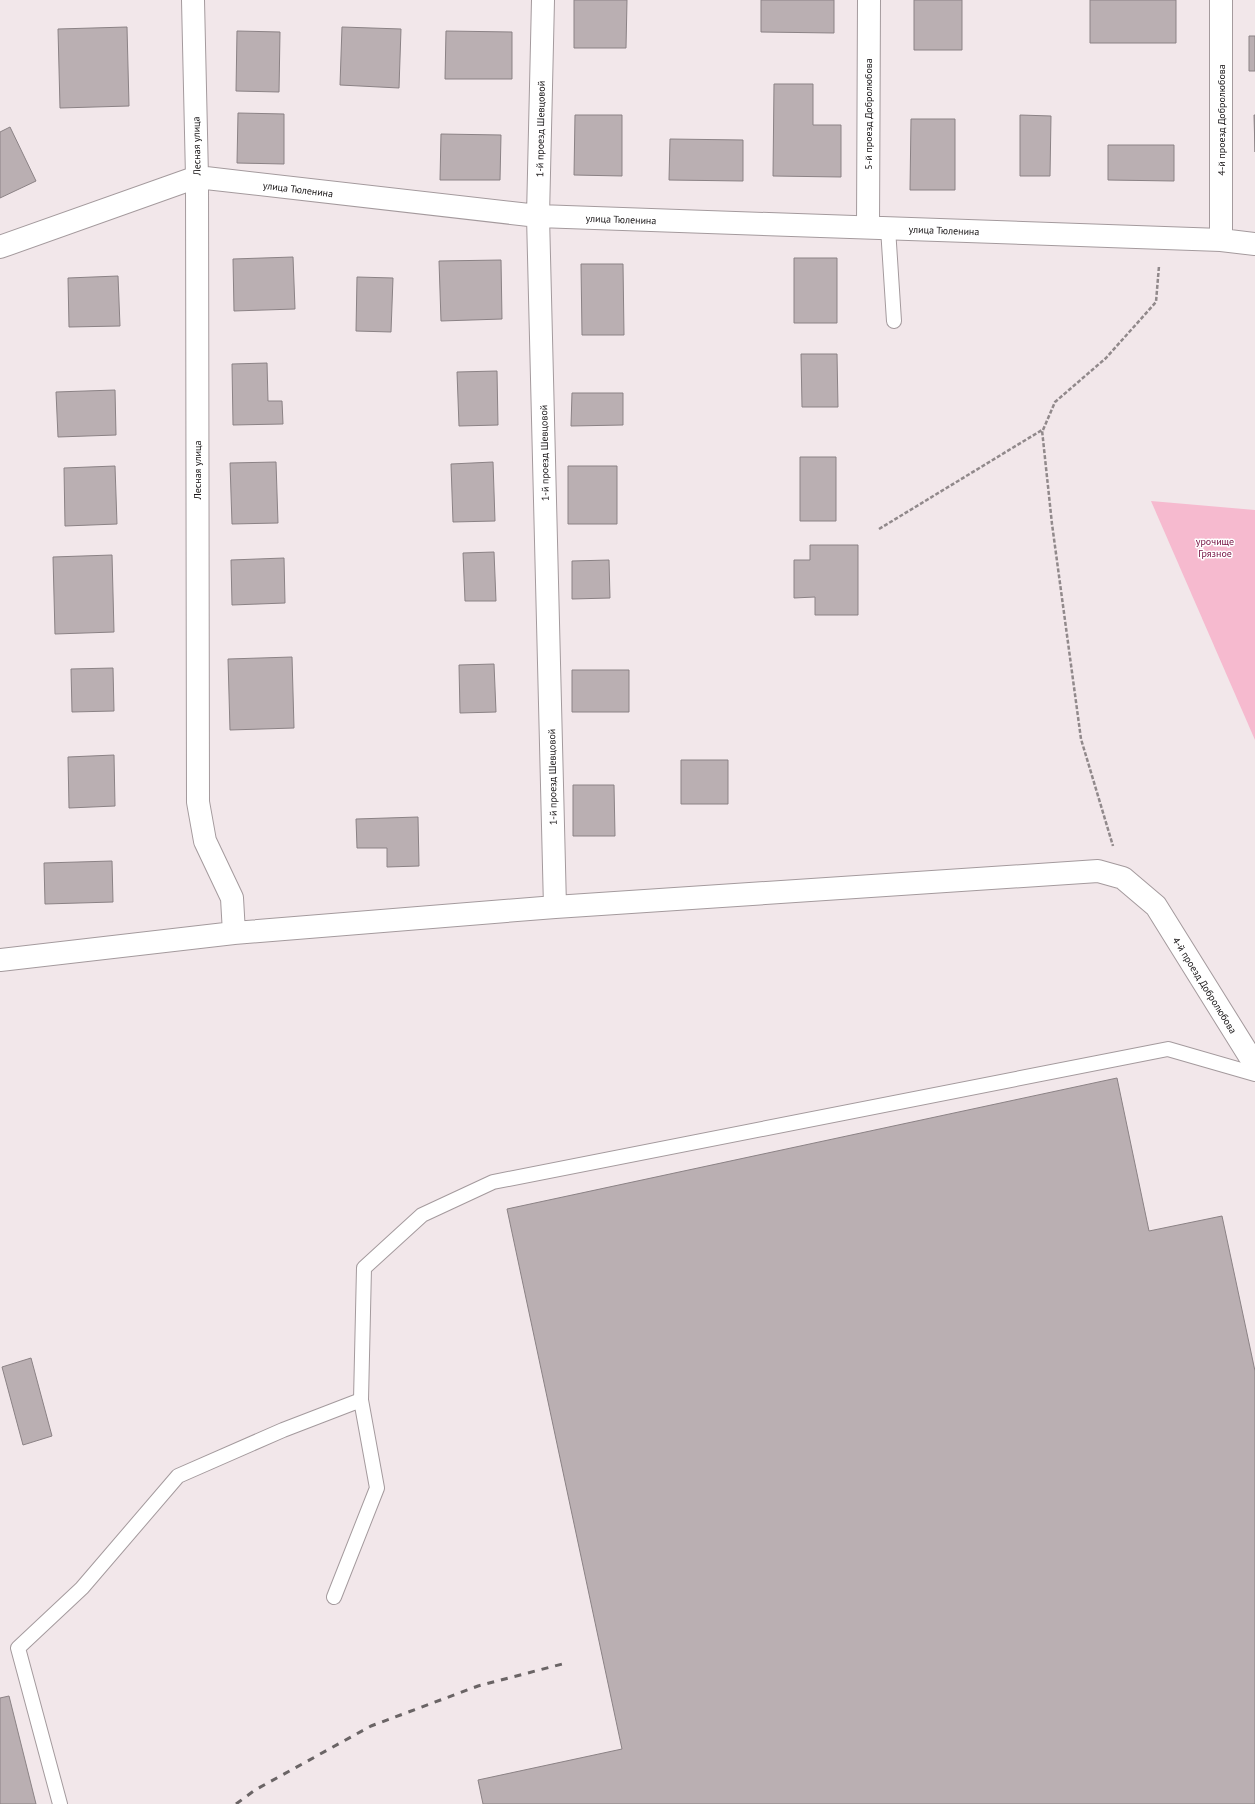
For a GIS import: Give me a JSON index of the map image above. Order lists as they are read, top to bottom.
{
  "streets": {
    "street": [
      "5-й проезд Добролюбова",
      "4-й проезд Добролюбова",
      "1-й проезд Шевцовой",
      "Лесная улица",
      "улица Тюленина"
    ]
  },
  "crossings": [
    ["5-й проезд Добролюбова", "улица Тюленина"],
    ["4-й проезд Добролюбова", "улица Тюленина"],
    ["1-й проезд Шевцовой", "улица Тюленина"],
    ["Лесная улица", "улица Тюленина"]
  ],
  "parks": ["урочище Грязное"]
}
